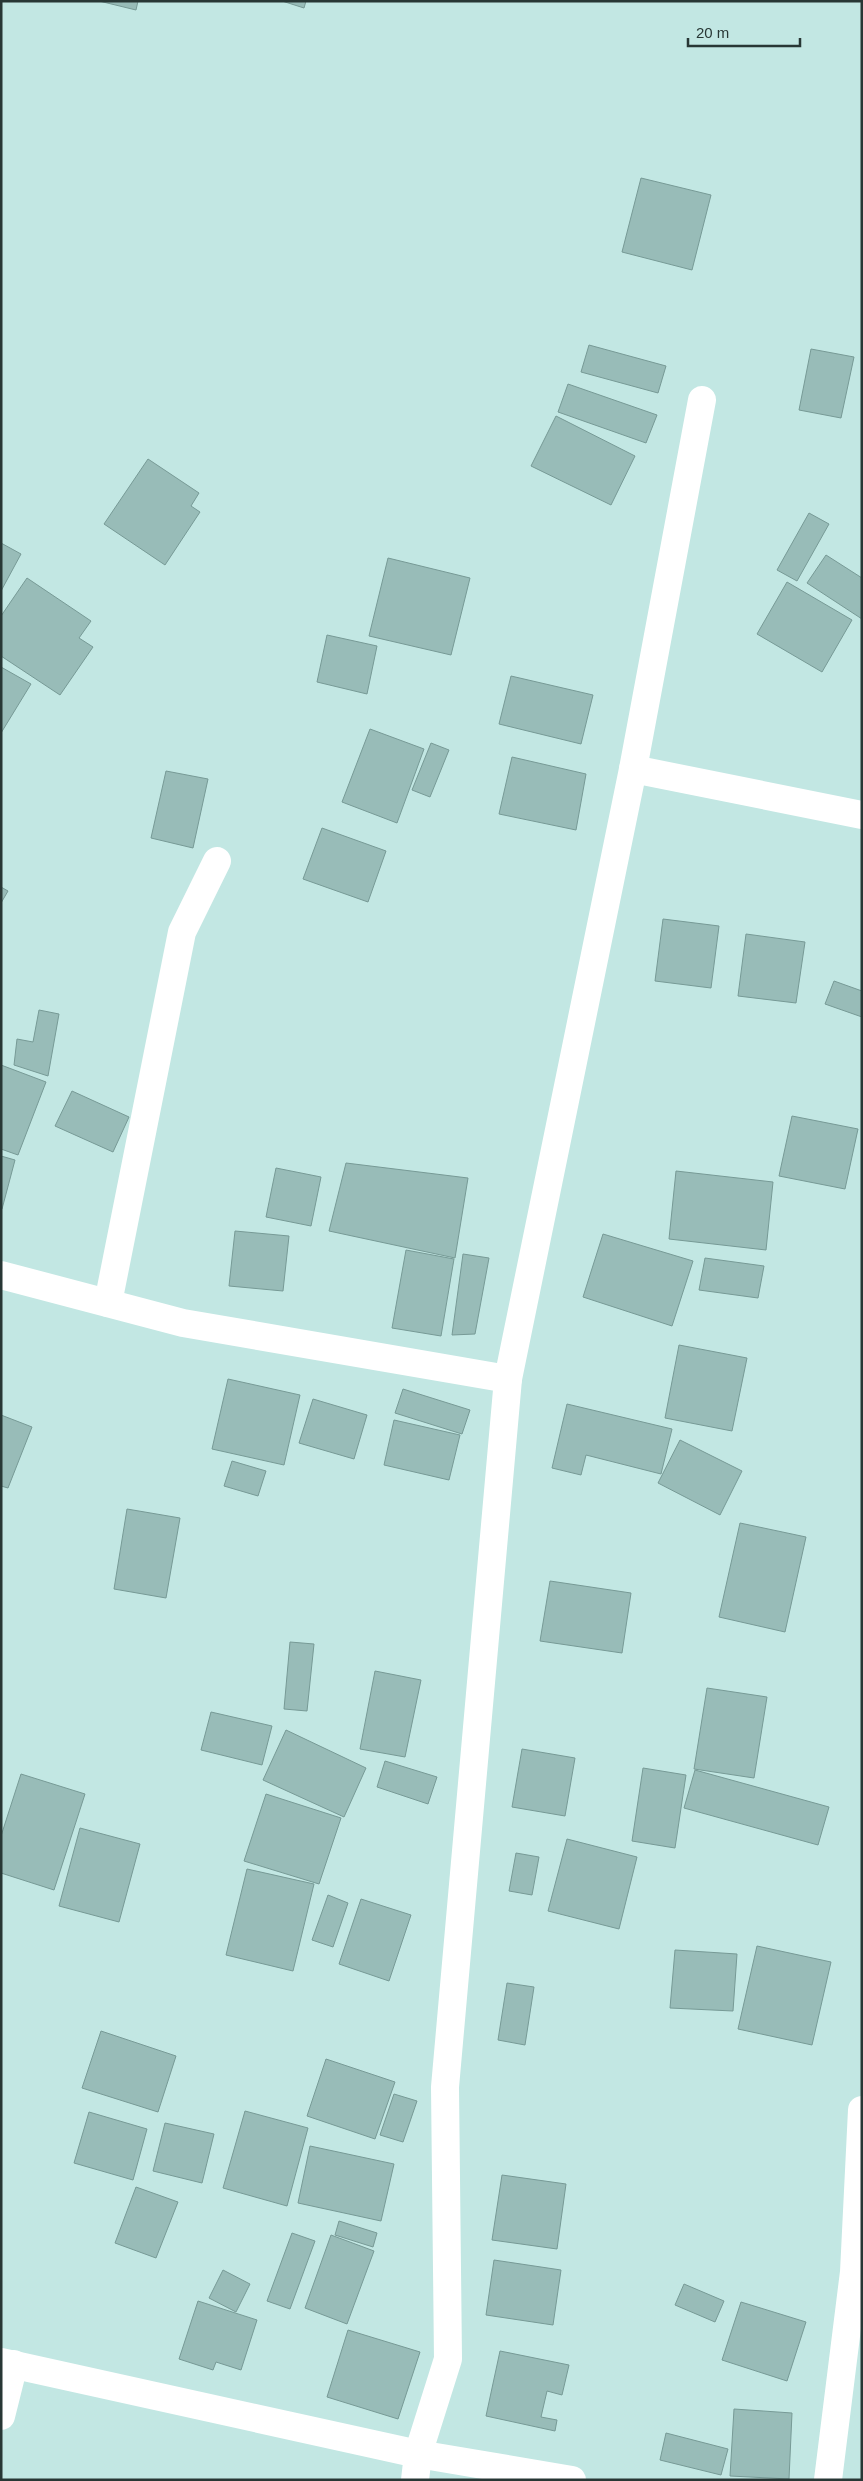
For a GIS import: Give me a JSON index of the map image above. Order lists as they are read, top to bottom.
{
  "scale_bar": "20 m"
}
